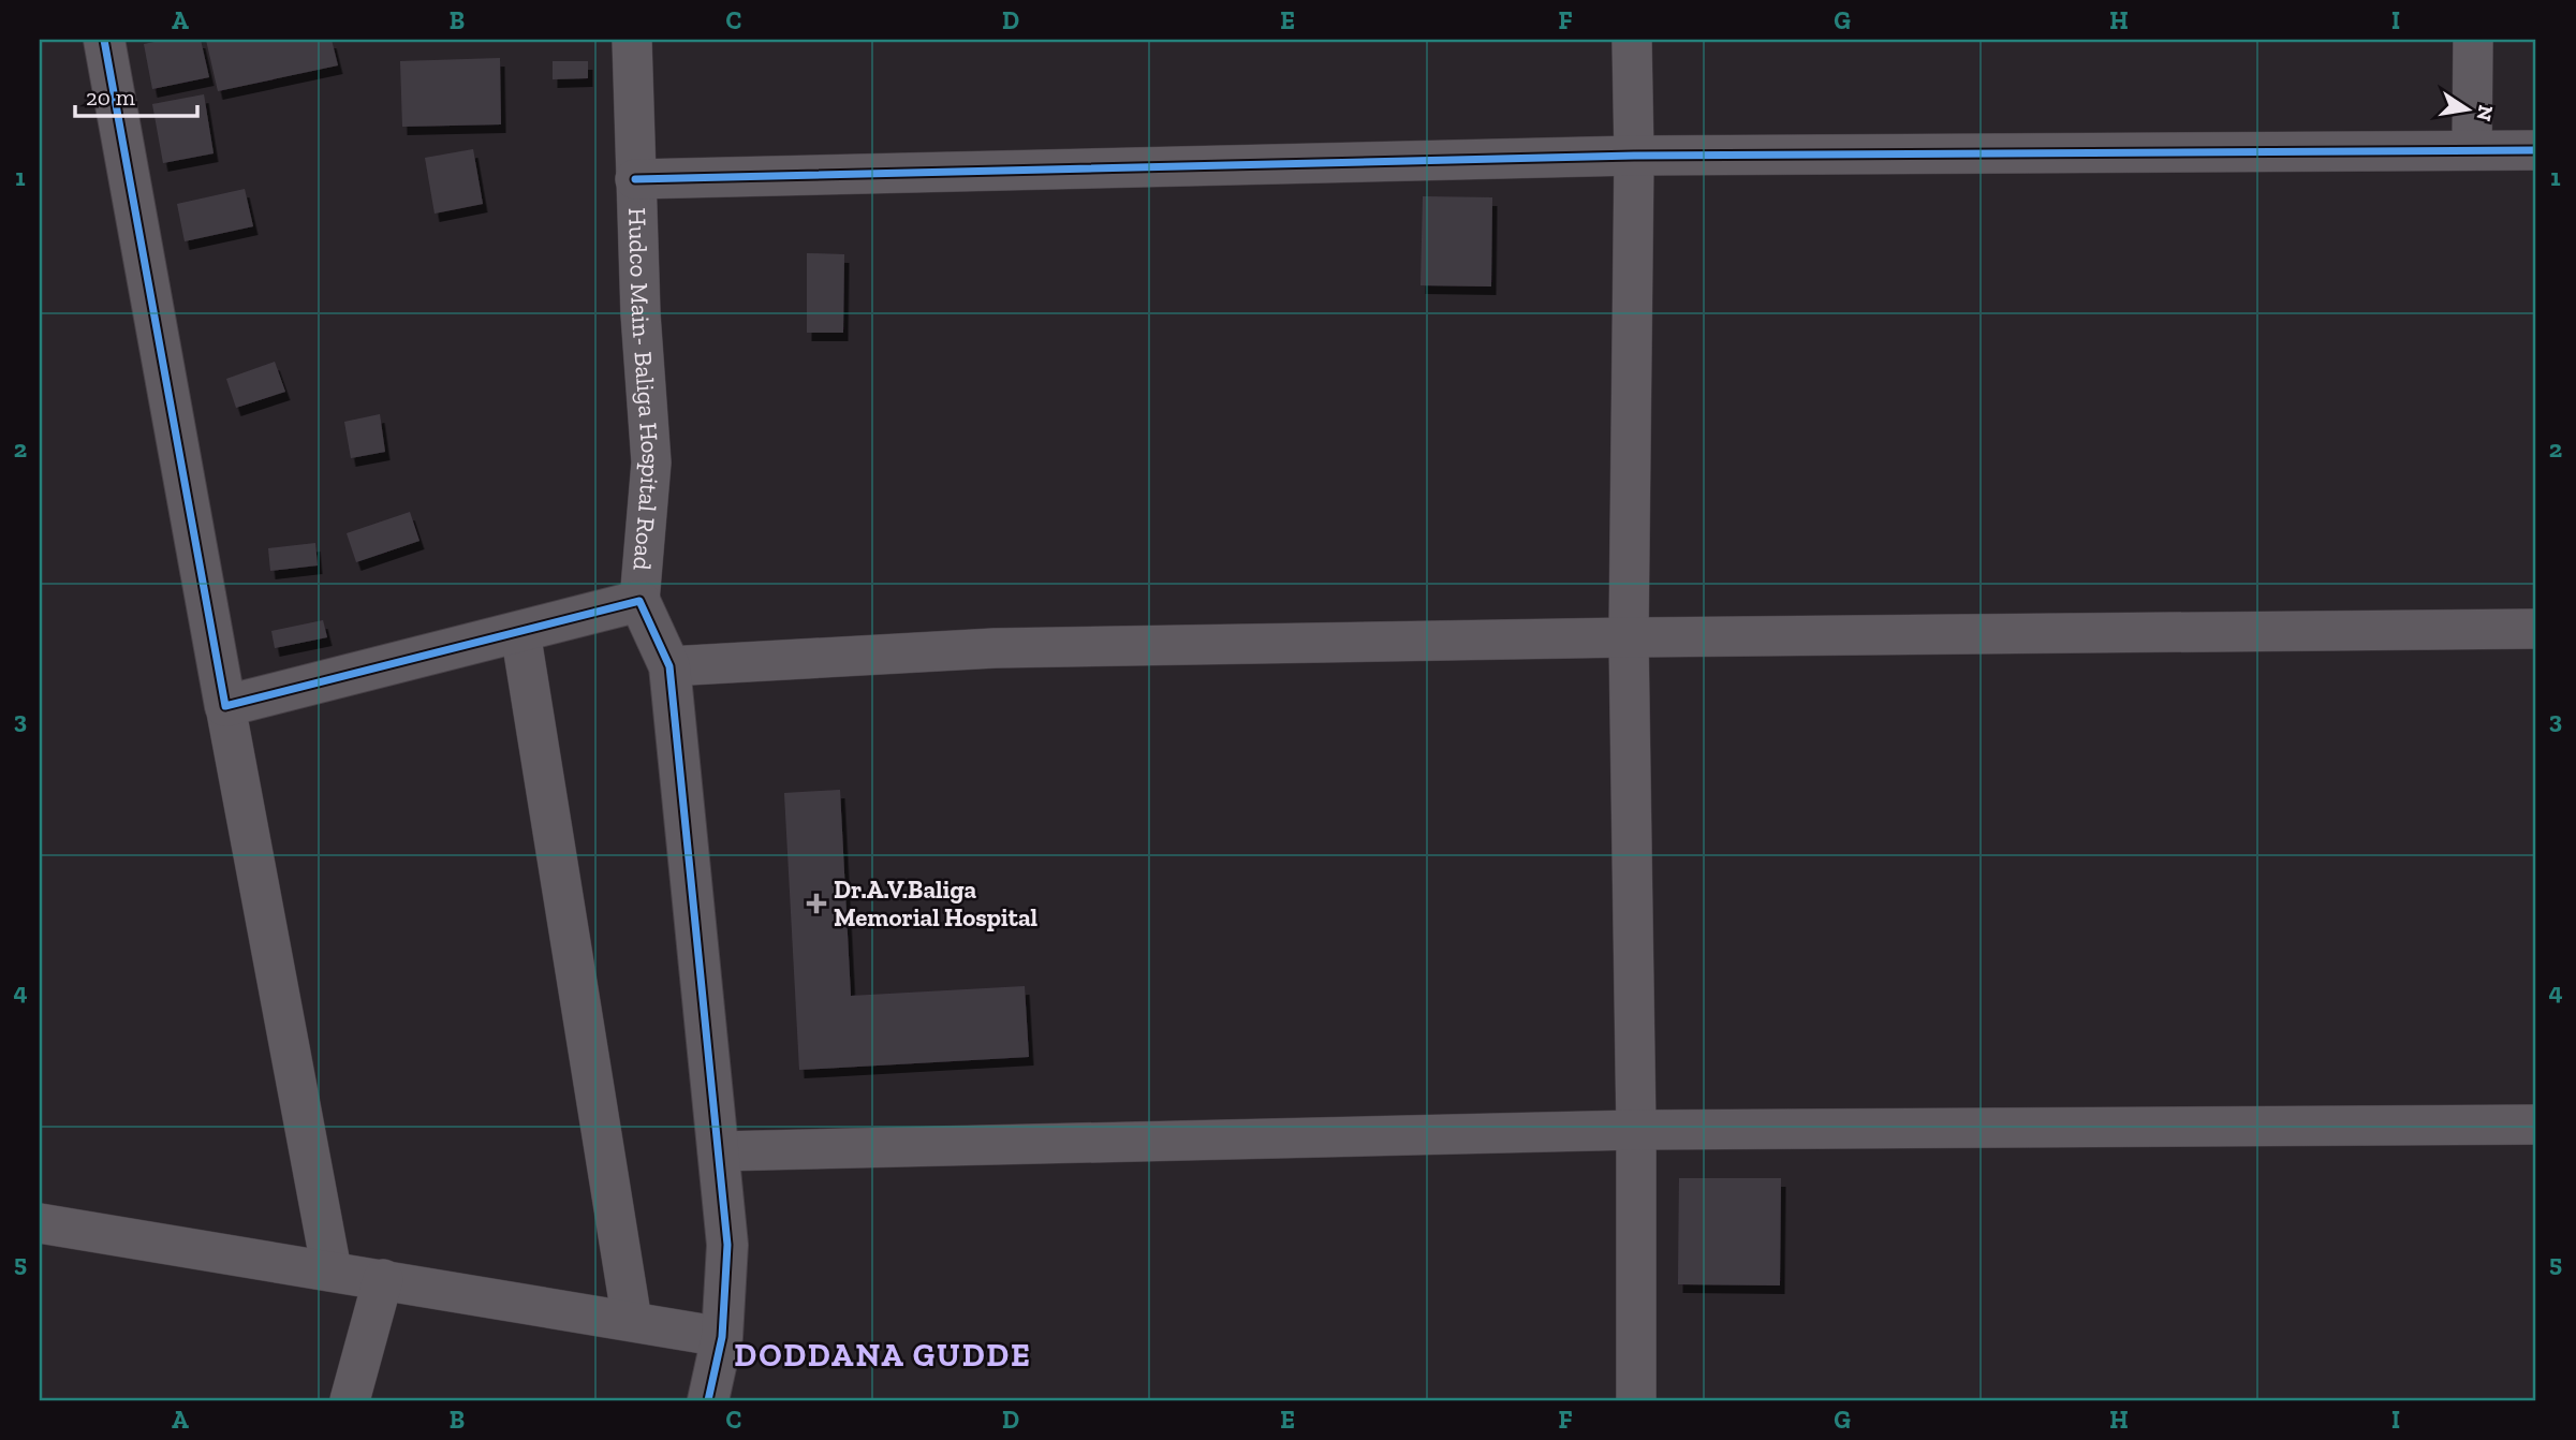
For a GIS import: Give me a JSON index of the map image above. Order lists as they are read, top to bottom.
{
  "streets": {
    "street": ["Hudco Main- Baliga Hospital Road"]
  },
  "districts": ["DODDANA GUDDE"],
  "places": {
    "health": ["Dr.A.V.Baliga Memorial Hospital"]
  },
  "scale_bar": "20 m",
  "north": "right",
  "grid": {
    "columns": [
      "A",
      "B",
      "C",
      "D",
      "E",
      "F",
      "G",
      "H",
      "I"
    ],
    "rows": [
      "1",
      "2",
      "3",
      "4",
      "5"
    ]
  }
}
